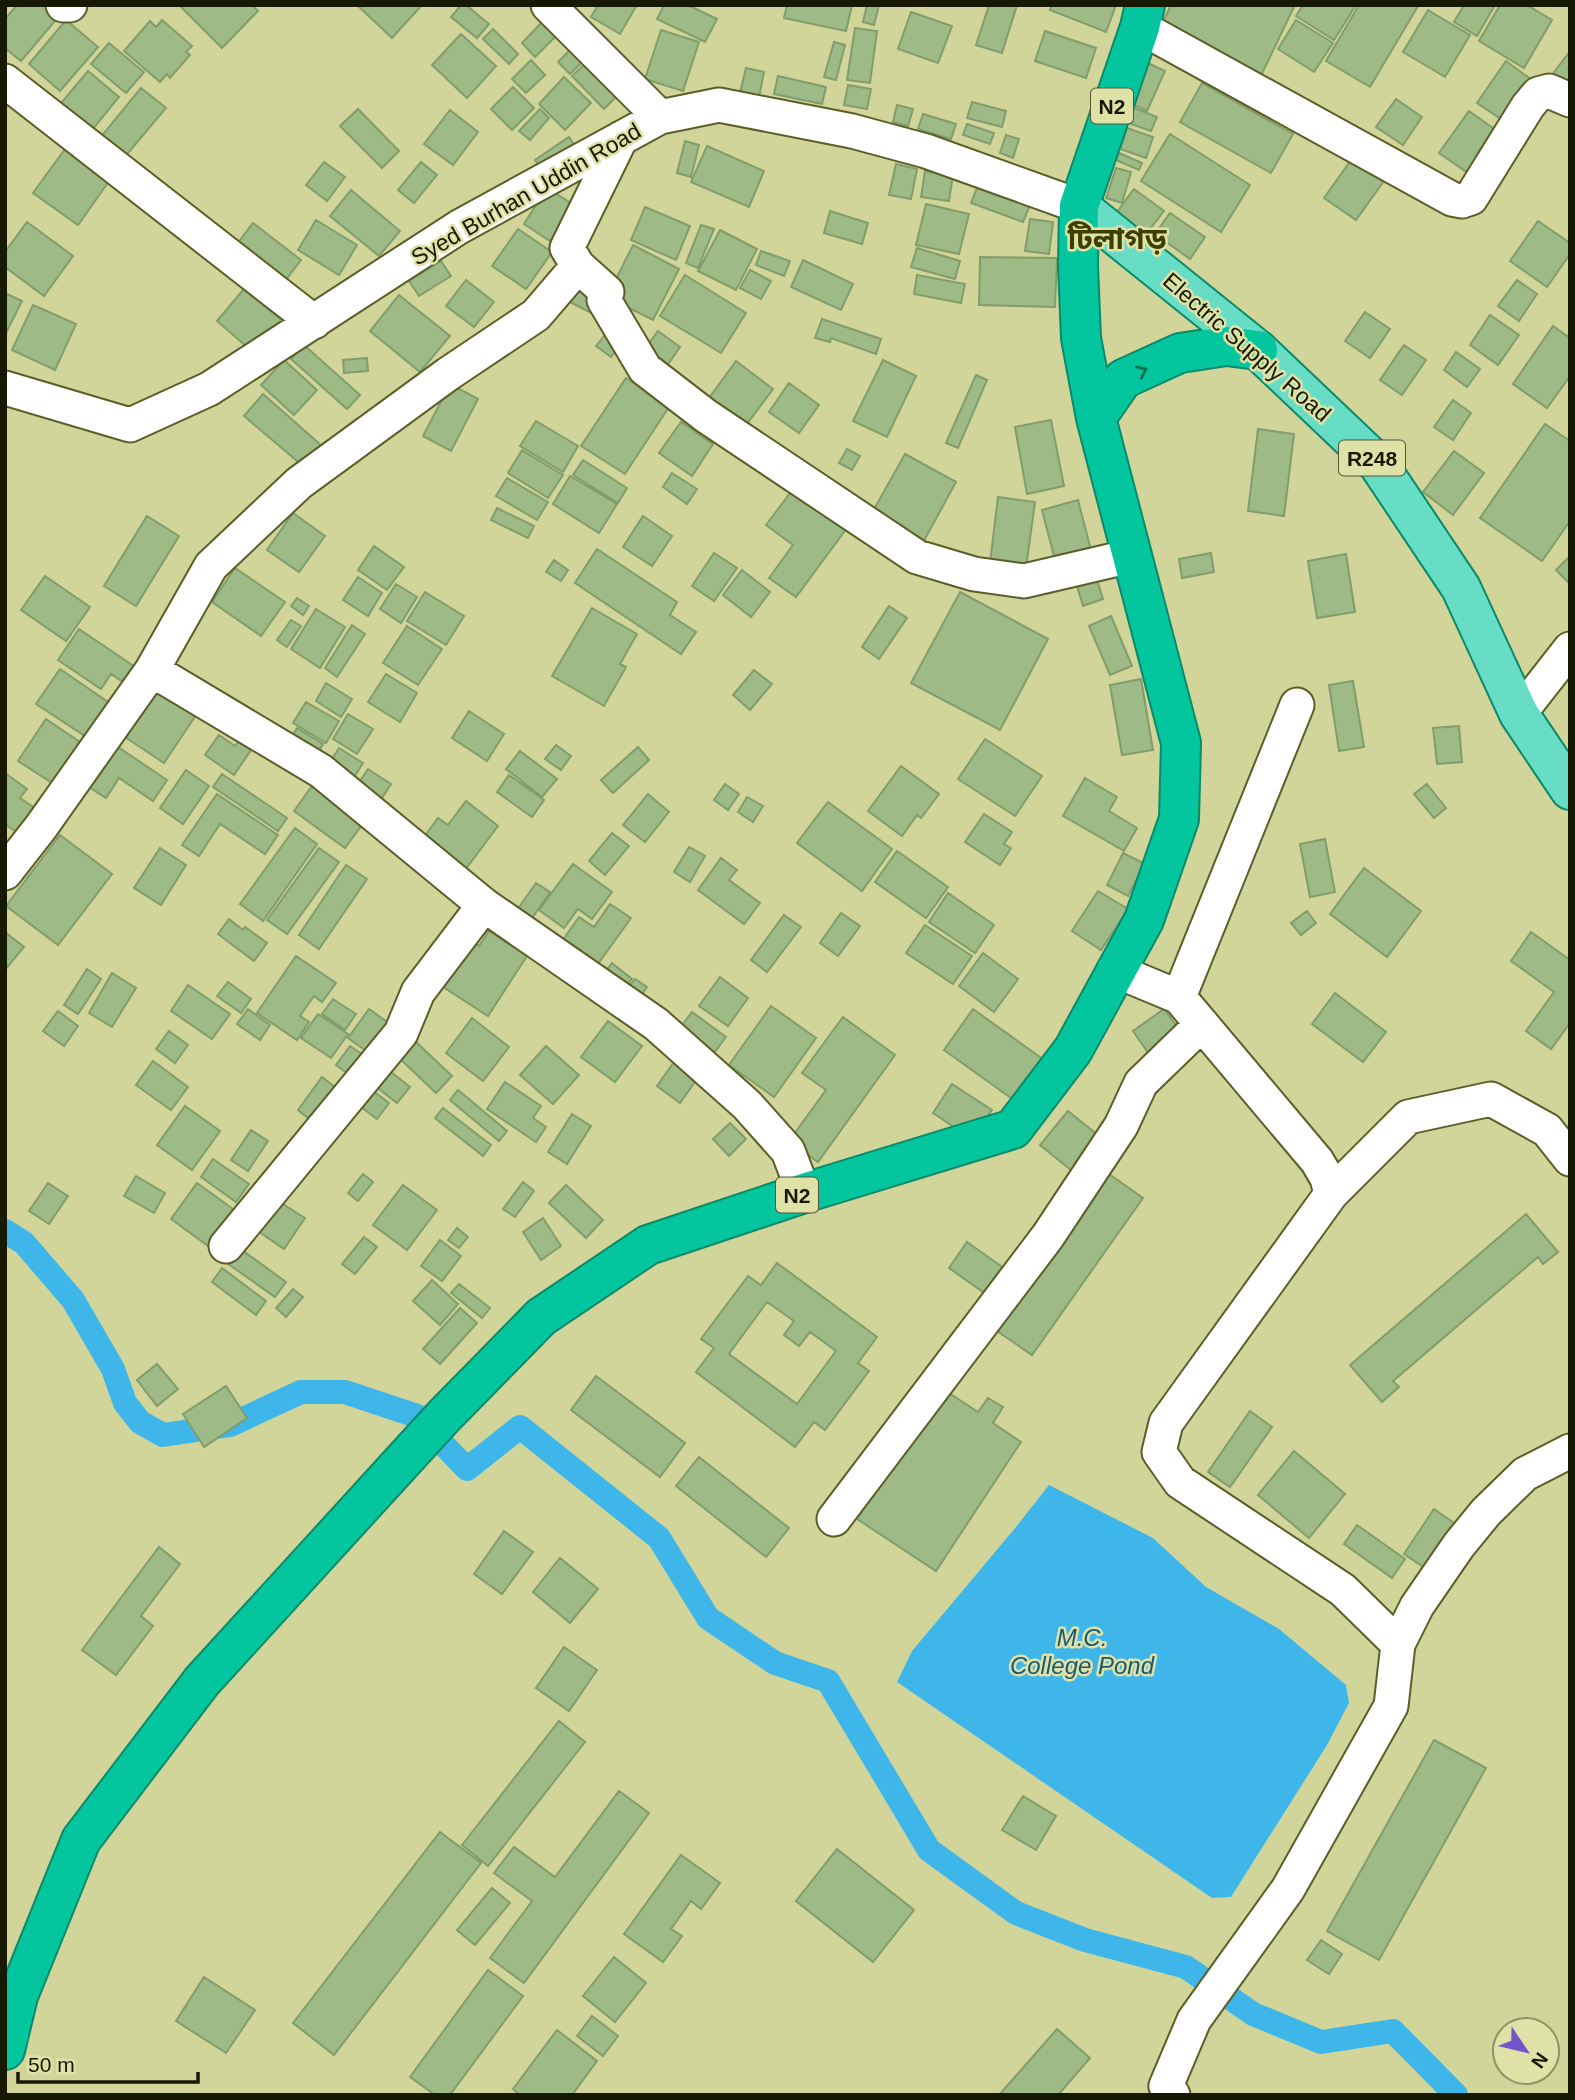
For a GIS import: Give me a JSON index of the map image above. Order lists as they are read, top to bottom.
{
  "streets": {
    "highway": ["N2"],
    "main road": ["Electric Supply Road", "R248"],
    "street": ["Syed Burhan Uddin Road"]
  },
  "crossings": [
    ["N2", "Syed Burhan Uddin Road"],
    ["N2", "Electric Supply Road"],
    ["Syed Burhan Uddin Road", "Electric Supply Road"]
  ],
  "districts": ["টিলাগড়"],
  "water": ["M.C. College Pond"],
  "scale_bar": "50 m",
  "north": "bottom right"
}
